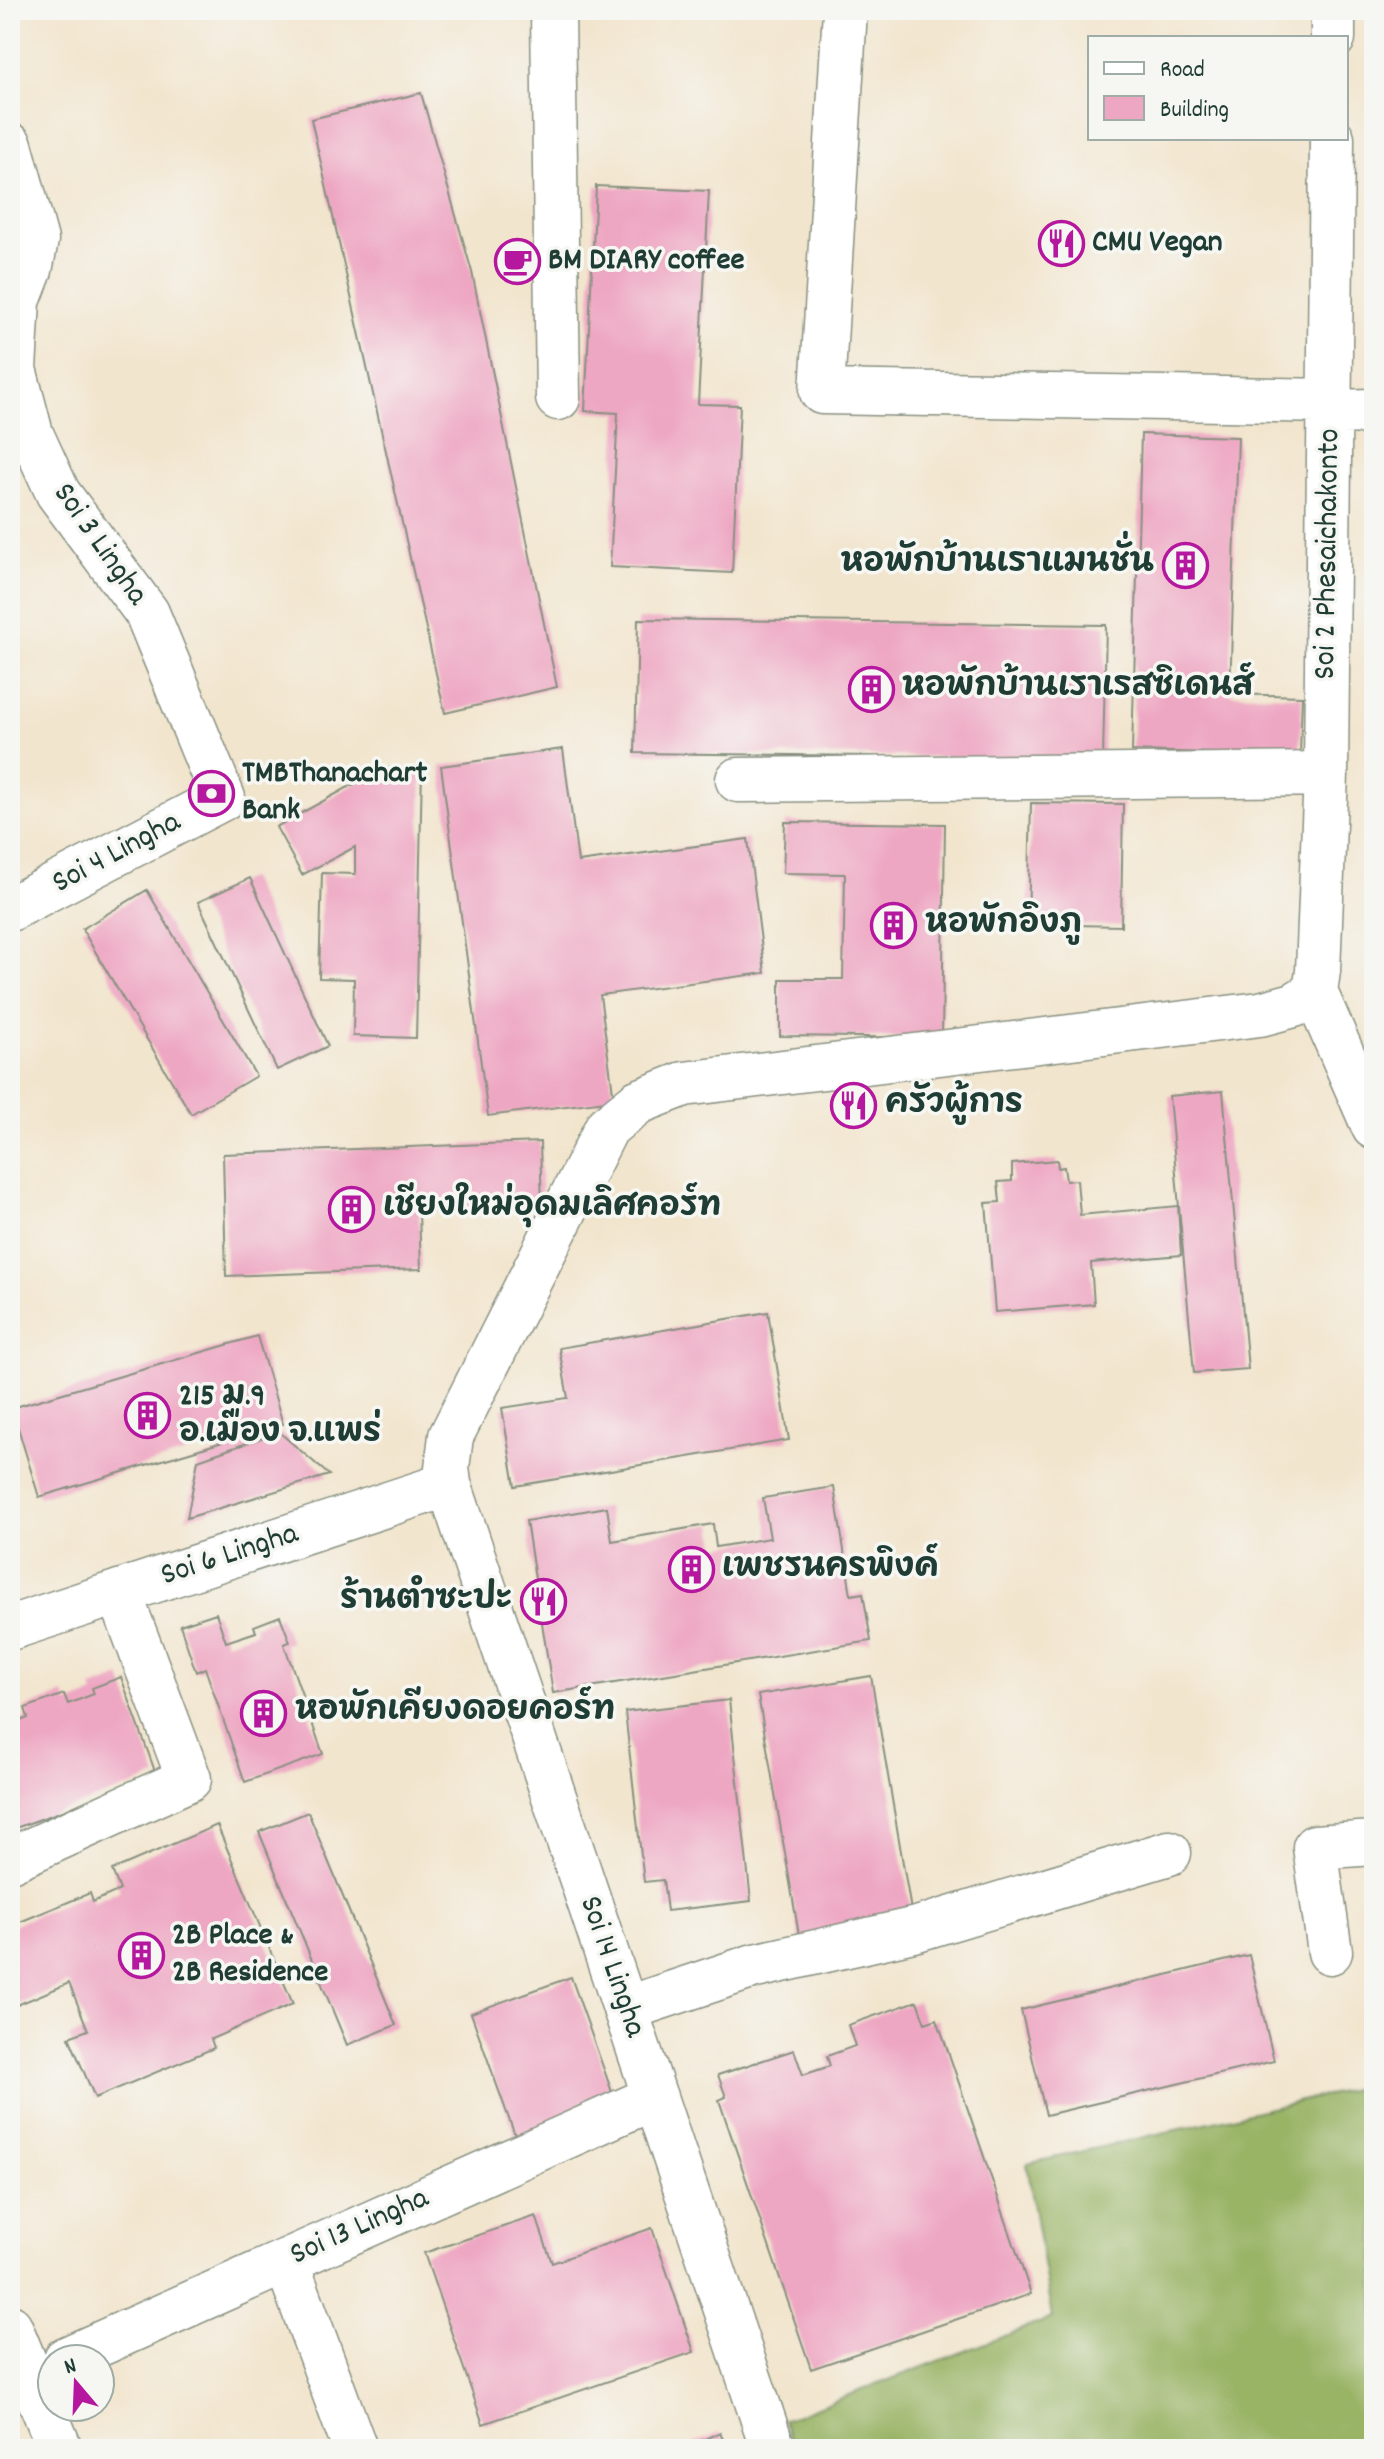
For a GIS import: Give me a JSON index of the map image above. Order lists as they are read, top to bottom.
{
  "streets": {
    "street": [
      "Soi 3 Lingha",
      "Soi 2 Phesaichakonto",
      "Soi 4 Lingha",
      "Soi 6 Lingha",
      "Soi 14 Lingha",
      "Soi 13 Lingha"
    ]
  },
  "crossings": [
    ["Soi 3 Lingha", "Soi 4 Lingha"],
    ["Soi 2 Phesaichakonto", "Soi 14 Lingha"],
    ["Soi 6 Lingha", "Soi 14 Lingha"],
    ["Soi 14 Lingha", "Soi 13 Lingha"]
  ],
  "places": {
    "restaurant": ["CMU Vegan", "ครัวผู้การ", "ร้านตำซะปะ"],
    "cafe": ["BM DIARY coffee"],
    "building": [
      "หอพักบ้านเราแมนชั่น",
      "หอพักบ้านเราเรสซิเดนส์",
      "หอพักอิงภู",
      "เชียงใหม่อุดมเลิศคอร์ท",
      "215 ม.9 อ.เมือง จ.แพร่",
      "เพชรนครพิงค์",
      "หอพักเคียงดอยคอร์ท",
      "2B Place & 2B Residence"
    ],
    "bank": ["TMBThanachart Bank"]
  },
  "legend": ["Road", "Building"],
  "north": "top"
}
